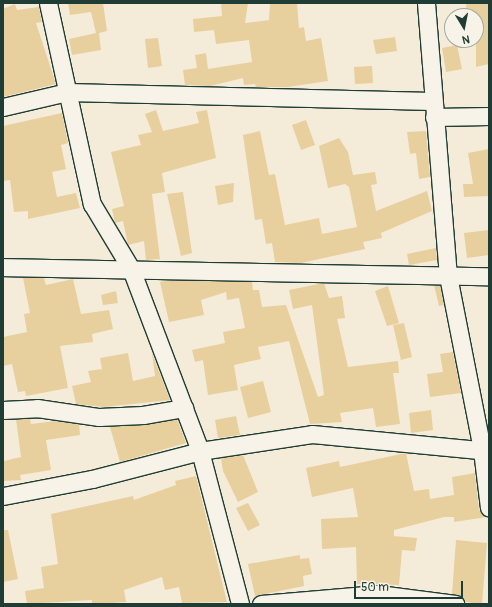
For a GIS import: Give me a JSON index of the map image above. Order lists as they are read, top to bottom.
{
  "scale_bar": "50 m",
  "north": "bottom"
}
